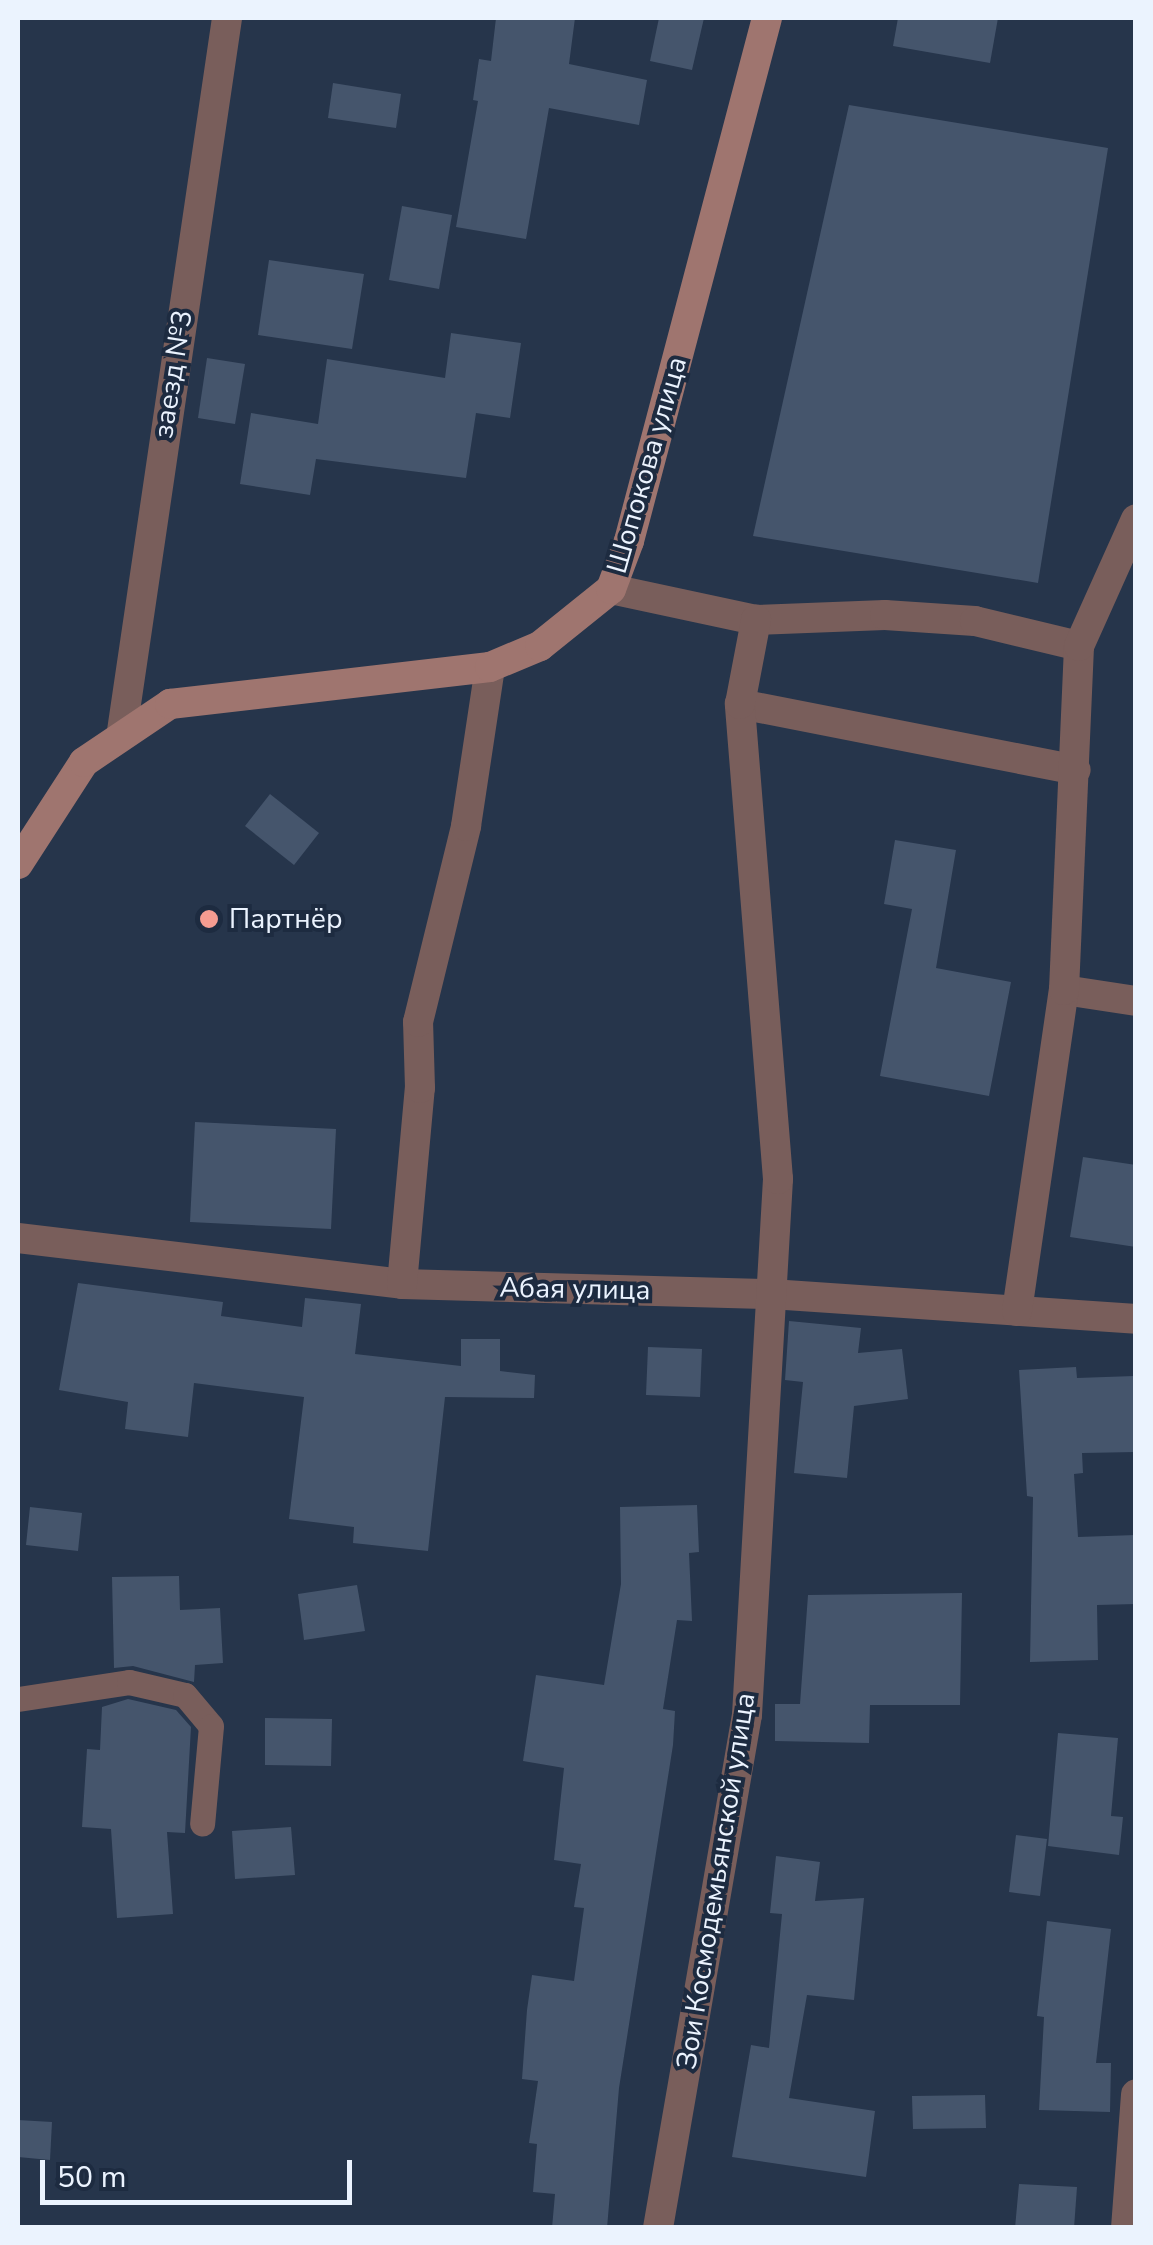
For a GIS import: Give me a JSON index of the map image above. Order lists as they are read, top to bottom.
{
  "streets": {
    "street": [
      "заезд №3",
      "Шопокова улица",
      "Абая улица",
      "Зои Космодемьянской улица"
    ]
  },
  "crossings": [
    ["заезд №3", "Шопокова улица"],
    ["Абая улица", "Зои Космодемьянской улица"]
  ],
  "places": ["Партнёр"],
  "scale_bar": "50 m"
}
